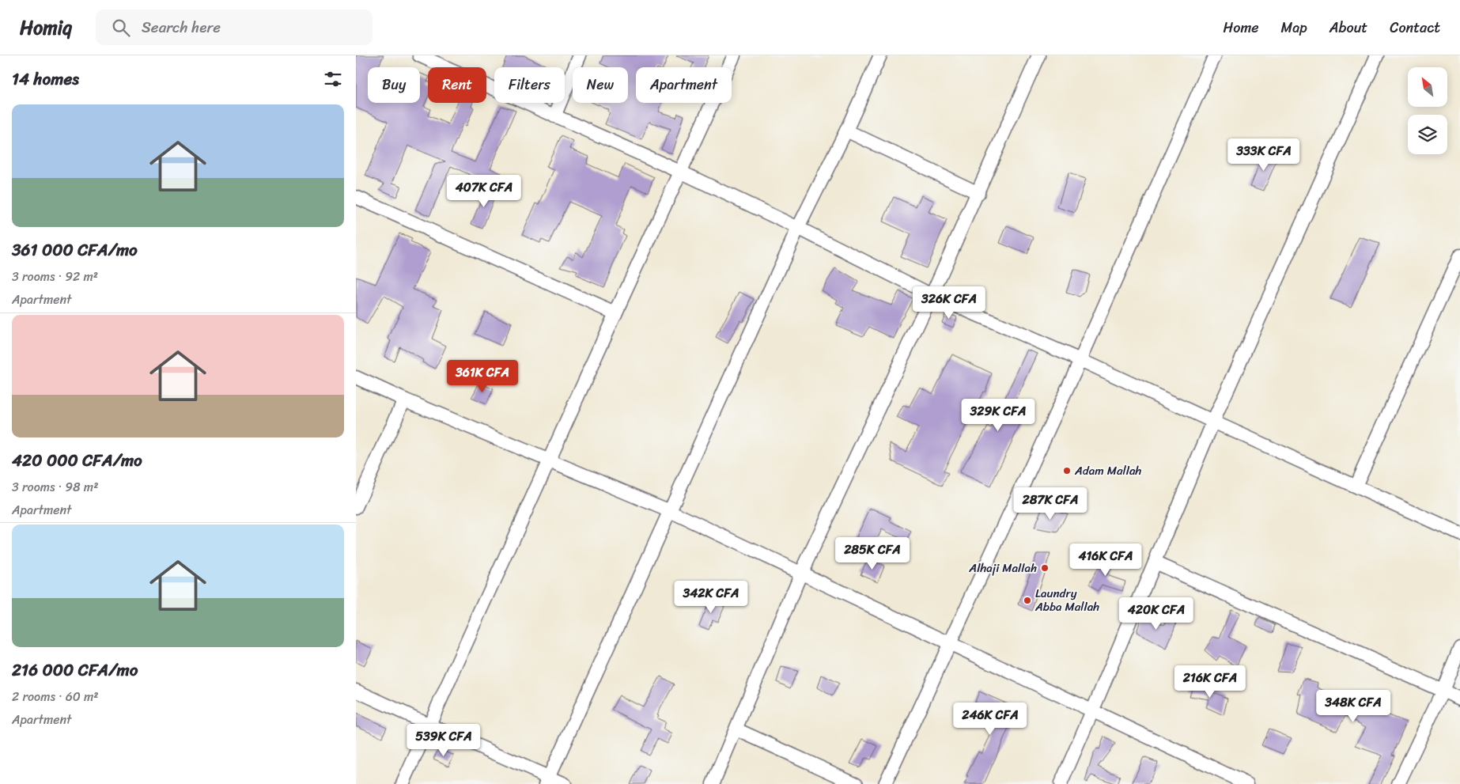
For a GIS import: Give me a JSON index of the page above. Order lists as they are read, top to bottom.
{
  "places": ["Adam Mallah", "Alhaji Mallah", "Laundry Abba Mallah"],
  "north": "top left",
  "page": {
    "header": "Homiq",
    "search": "Search here",
    "nav": [
      "Home",
      "Map",
      "About",
      "Contact"
    ],
    "heading": "14 homes",
    "chip": [
      "Buy",
      "Rent",
      "Filters",
      "New",
      "Apartment"
    ],
    "list": [
      {
        "name": "361 000 CFA/mo",
        "note": "3 rooms · 92 m² · Apartment"
      },
      {
        "name": "420 000 CFA/mo",
        "note": "3 rooms · 98 m² · Apartment"
      },
      {
        "name": "216 000 CFA/mo",
        "note": "2 rooms · 60 m² · Apartment"
      }
    ],
    "price": [
      "333K CFA",
      "407K CFA",
      "326K CFA",
      "361K CFA",
      "329K CFA",
      "287K CFA",
      "285K CFA",
      "416K CFA",
      "342K CFA",
      "420K CFA",
      "216K CFA",
      "348K CFA",
      "246K CFA",
      "539K CFA"
    ]
  }
}
